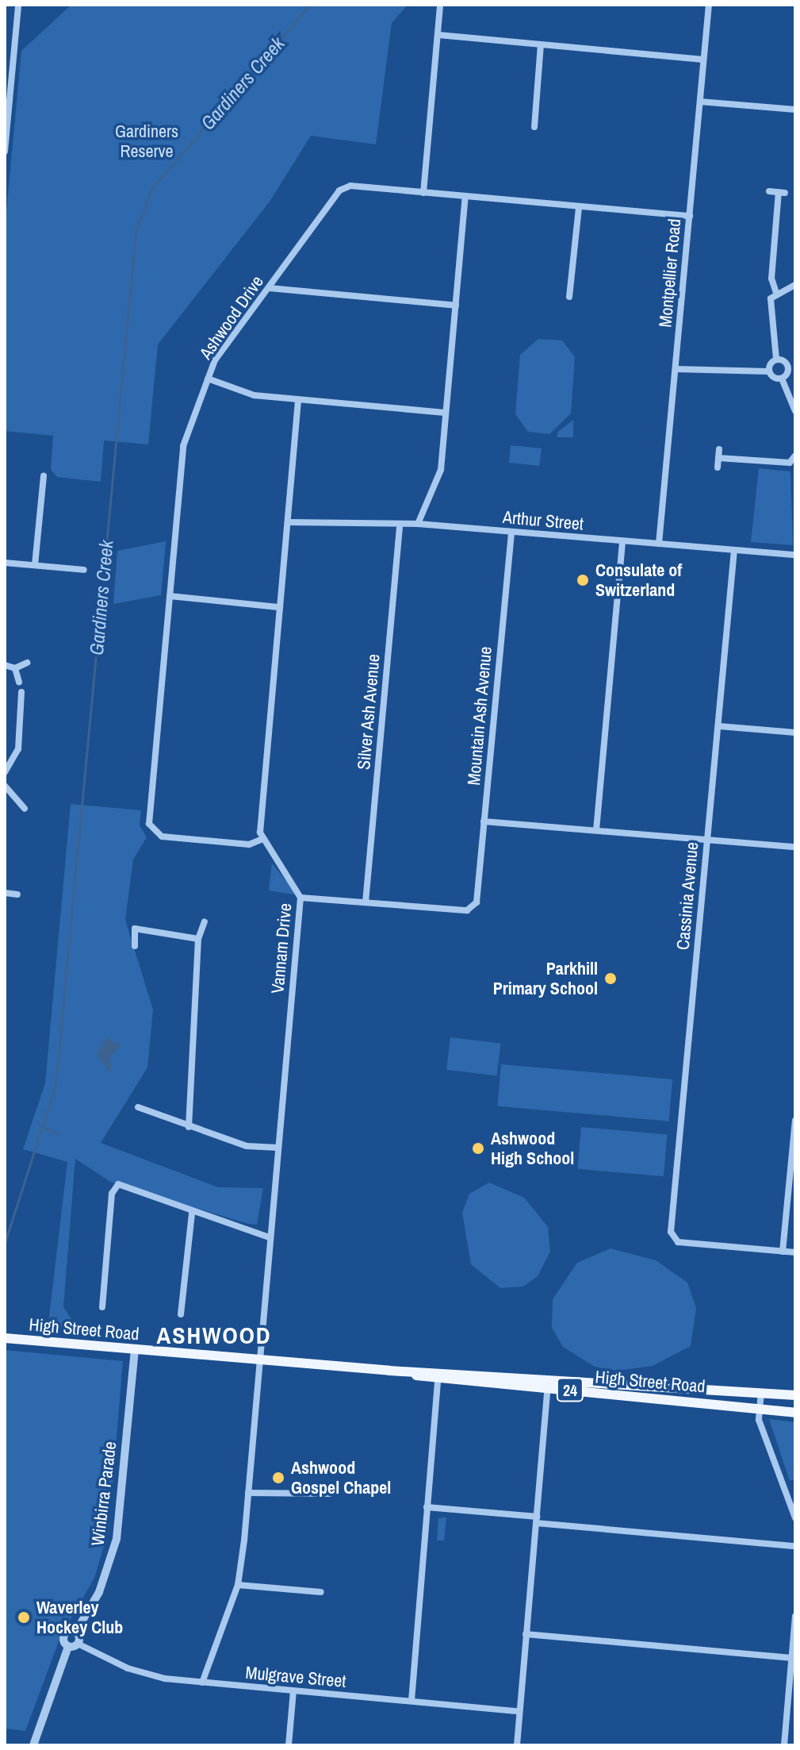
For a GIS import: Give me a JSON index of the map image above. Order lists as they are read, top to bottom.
{
  "streets": {
    "main road": ["High Street Road", "24"],
    "street": [
      "Montpellier Road",
      "Ashwood Drive",
      "Arthur Street",
      "Silver Ash Avenue",
      "Mountain Ash Avenue",
      "Cassinia Avenue",
      "Vannam Drive",
      "Winbirra Parade",
      "Mulgrave Street"
    ]
  },
  "crossings": [
    ["Montpellier Road", "Ashwood Drive"],
    ["Montpellier Road", "Arthur Street"],
    ["Ashwood Drive", "Vannam Drive"],
    ["Arthur Street", "Silver Ash Avenue"],
    ["Arthur Street", "Mountain Ash Avenue"],
    ["Arthur Street", "Cassinia Avenue"],
    ["Silver Ash Avenue", "Mountain Ash Avenue"],
    ["Vannam Drive", "High Street Road"],
    ["Vannam Drive", "Mulgrave Street"],
    ["High Street Road", "Winbirra Parade"]
  ],
  "districts": ["ASHWOOD"],
  "water": ["Gardiners Creek"],
  "parks": ["Gardiners Reserve"],
  "places": [
    "Consulate of Switzerland",
    "Parkhill Primary School",
    "Ashwood High School",
    "Ashwood Gospel Chapel",
    "Waverley Hockey Club"
  ]
}
